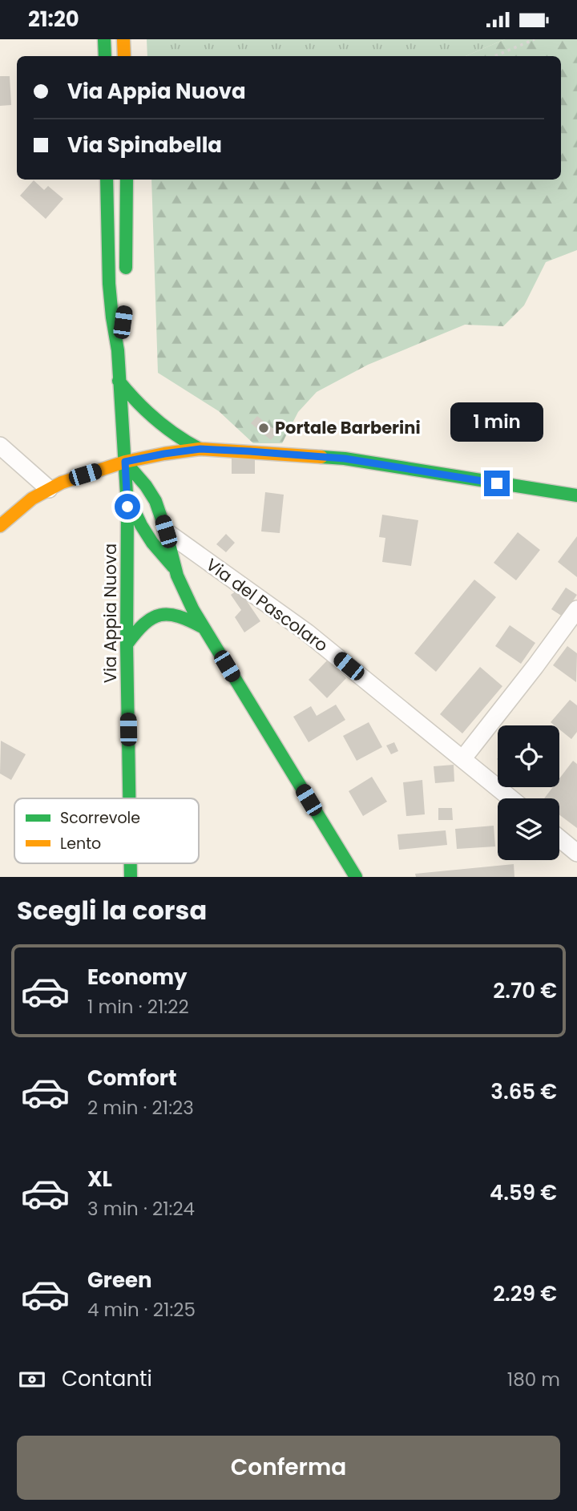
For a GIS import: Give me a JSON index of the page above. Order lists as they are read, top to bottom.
{
  "streets": {
    "main road": ["Via Appia Nuova"],
    "street": ["Via del Pascolaro"]
  },
  "places": ["Portale Barberini"],
  "legend": ["Scorrevole", "Lento"],
  "page": {
    "status": "21:20",
    "banner": ["Via Appia Nuova", "Via Spinabella"],
    "bubble": "1 min",
    "heading": "Scegli la corsa",
    "list": [
      {
        "name": "Economy",
        "note": "1 min · 21:22",
        "value": "2.70 €"
      },
      {
        "name": "Comfort",
        "note": "2 min · 21:23",
        "value": "3.65 €"
      },
      {
        "name": "XL",
        "note": "3 min · 21:24",
        "value": "4.59 €"
      },
      {
        "name": "Green",
        "note": "4 min · 21:25",
        "value": "2.29 €"
      }
    ],
    "pay": ["Contanti", "180 m"],
    "buttons": "Conferma"
  }
}
